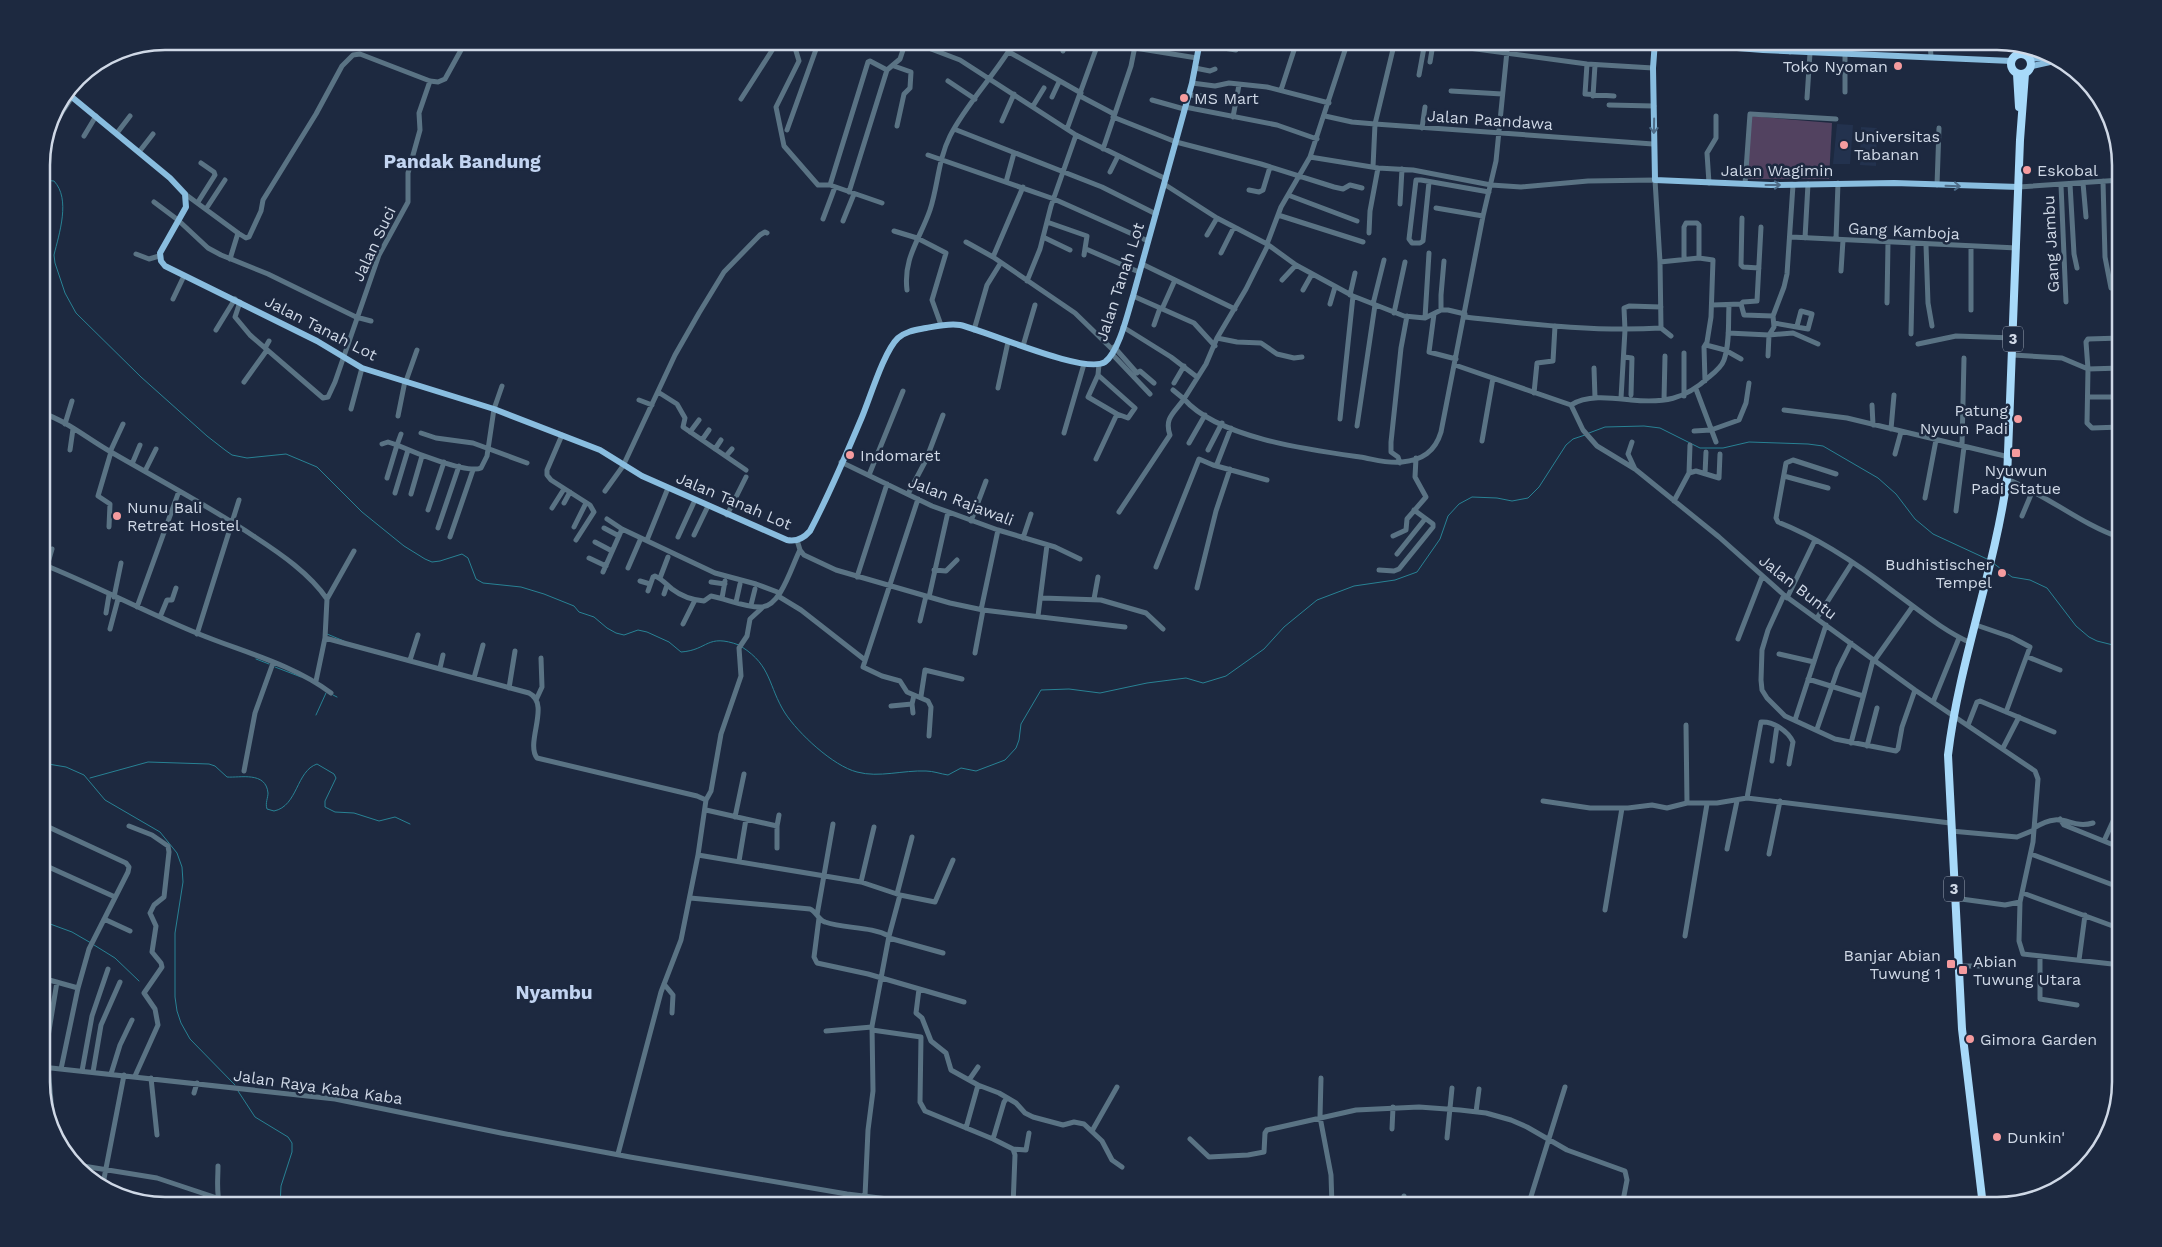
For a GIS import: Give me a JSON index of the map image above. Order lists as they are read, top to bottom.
{
  "streets": {
    "highway": ["3"],
    "main road": ["Jalan Wagimin", "Jalan Tanah Lot"],
    "street": [
      "Jalan Paandawa",
      "Gang Kamboja",
      "Jalan Suci",
      "Gang Jambu",
      "Jalan Rajawali",
      "Jalan Buntu",
      "Jalan Raya Kaba Kaba"
    ]
  },
  "crossings": [
    ["Jalan Wagimin", "3"],
    ["Gang Kamboja", "3"],
    ["Jalan Suci", "Jalan Tanah Lot"],
    ["Jalan Tanah Lot", "Jalan Rajawali"],
    ["3", "Jalan Buntu"]
  ],
  "one_way": ["Jalan Wagimin"],
  "districts": ["Pandak Bandung", "Nyambu"],
  "places": {
    "other": [
      "Toko Nyoman",
      "MS Mart",
      "Universitas Tabanan",
      "Eskobal",
      "Patung Nyuun Padi",
      "Indomaret",
      "Nunu Bali Retreat Hostel",
      "Budhistischer Tempel",
      "Gimora Garden",
      "Dunkin'"
    ],
    "transit": ["Nyuwun Padi Statue", "Banjar Abian Tuwung 1", "Abian Tuwung Utara"]
  }
}
